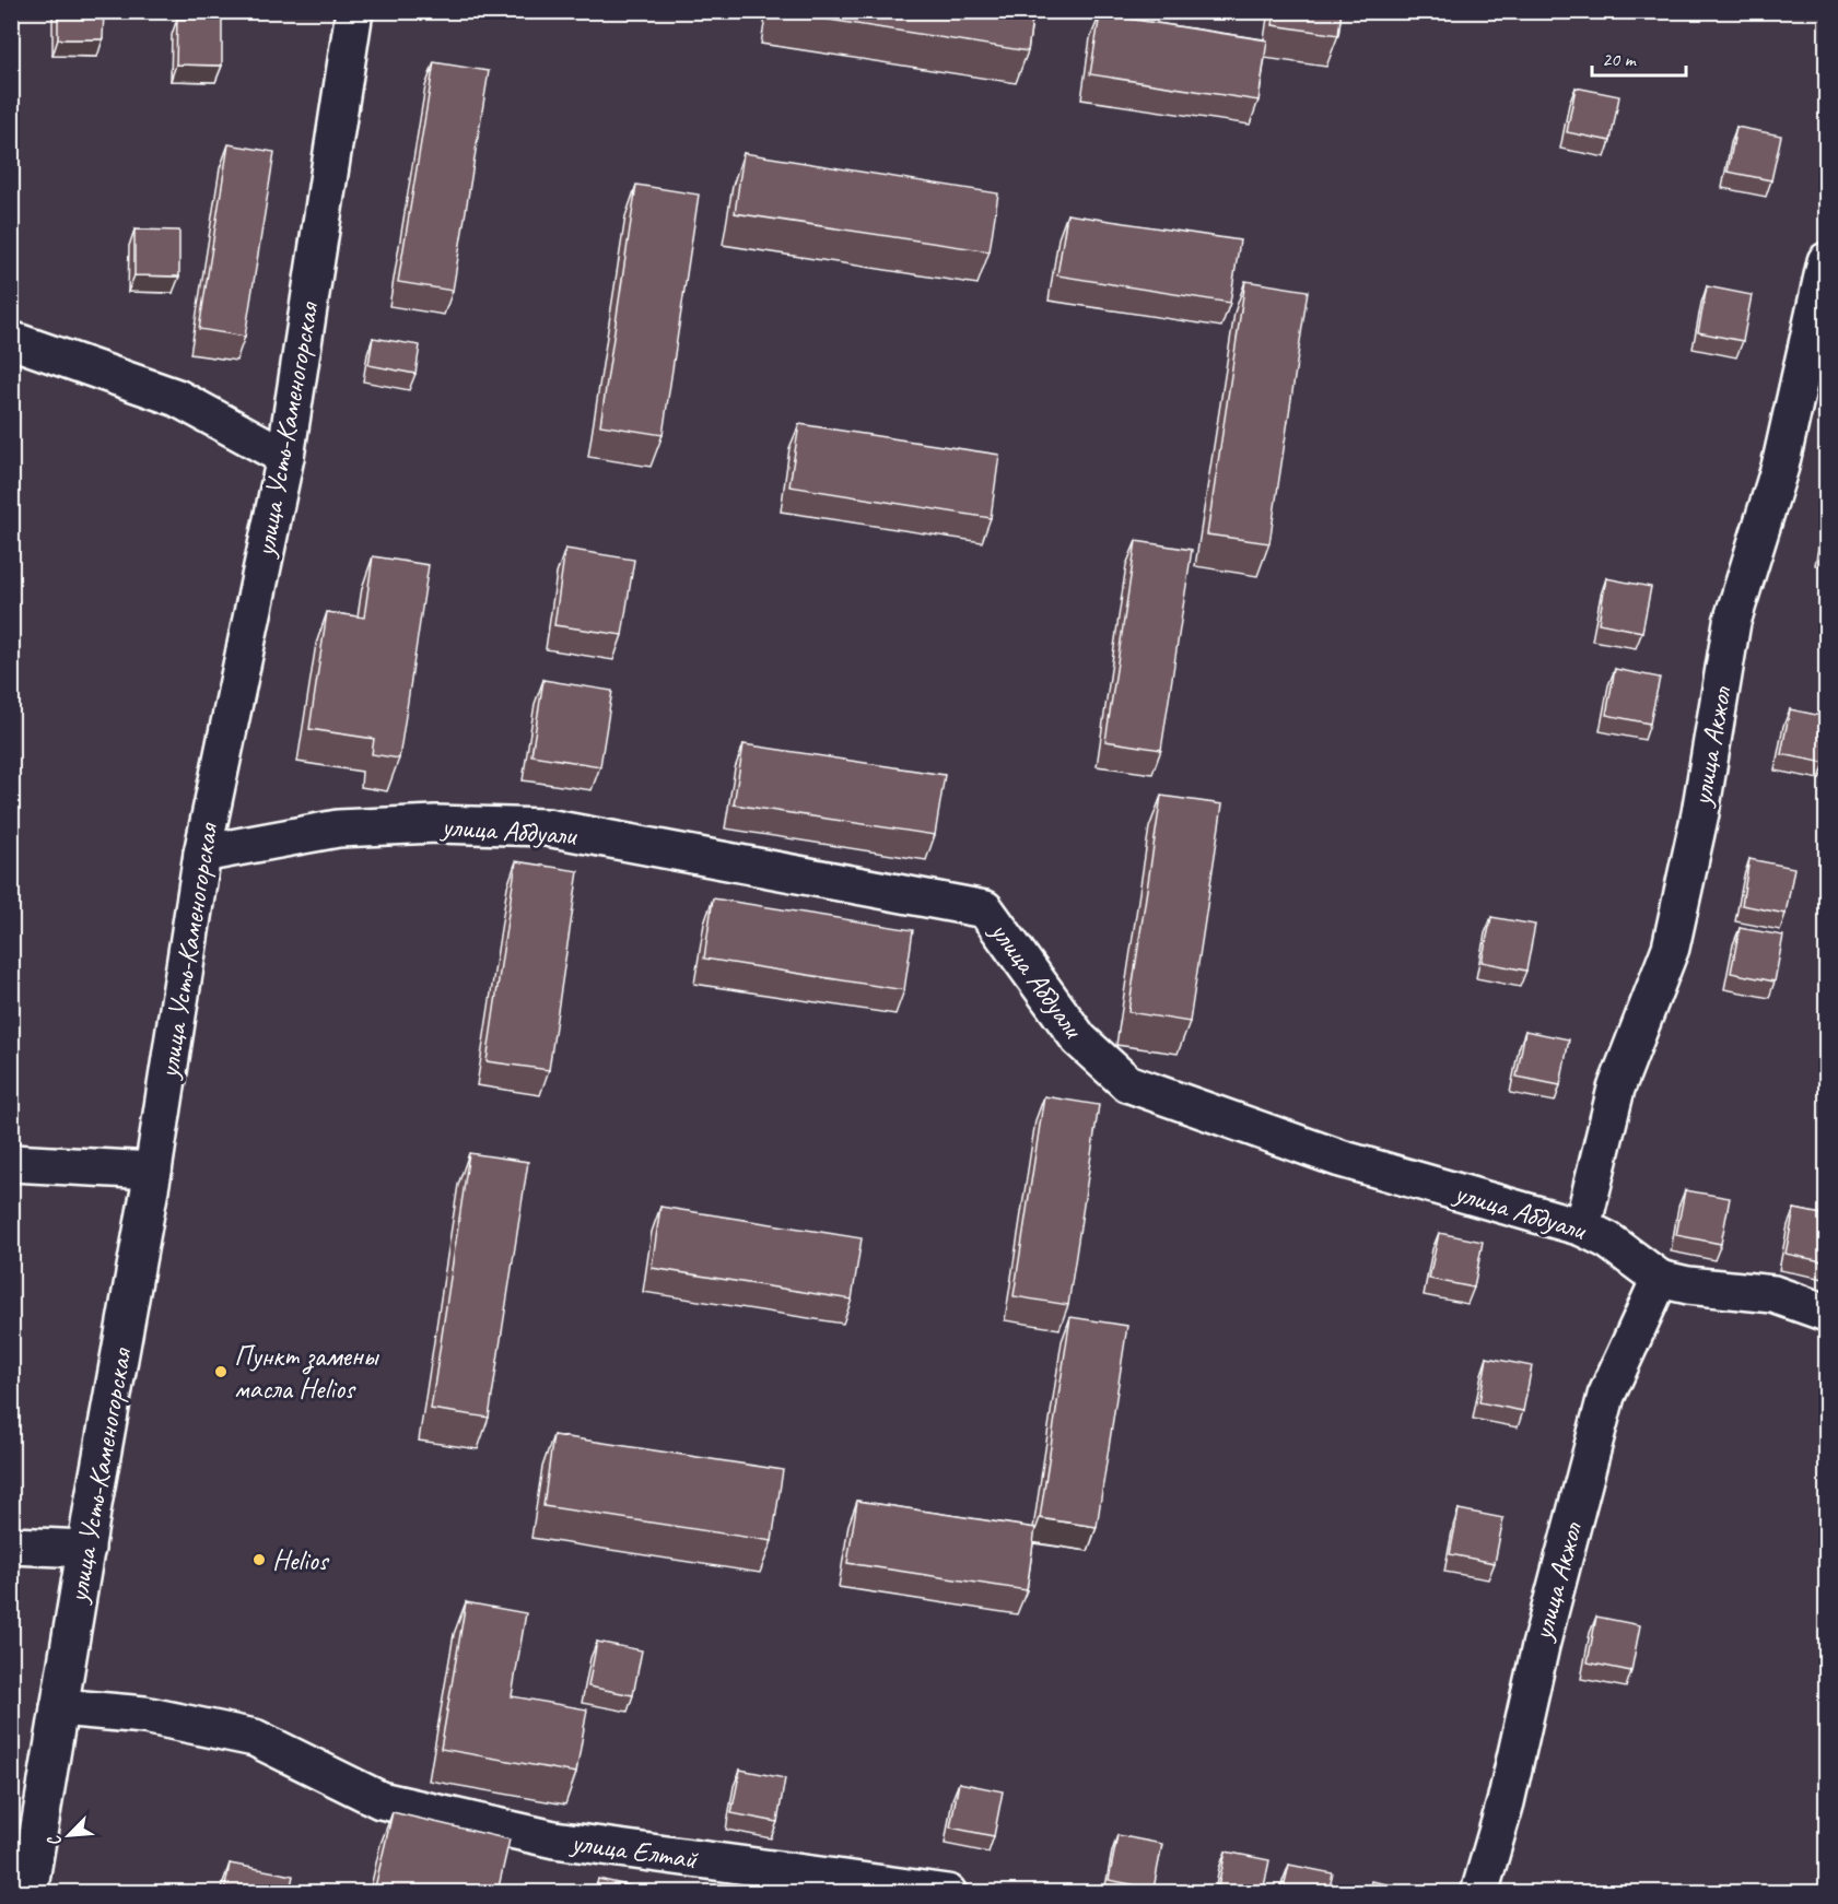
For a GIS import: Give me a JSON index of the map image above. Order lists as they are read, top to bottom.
{
  "streets": {
    "street": [
      "улица Усть-Каменогорская",
      "улица Акжол",
      "улица Абдуали",
      "улица Елтай"
    ]
  },
  "crossings": [
    ["улица Усть-Каменогорская", "улица Абдуали"],
    ["улица Усть-Каменогорская", "улица Елтай"],
    ["улица Акжол", "улица Абдуали"]
  ],
  "places": ["Пункт замены масла Helios", "Helios"],
  "scale_bar": "20 m",
  "north": "bottom left"
}
